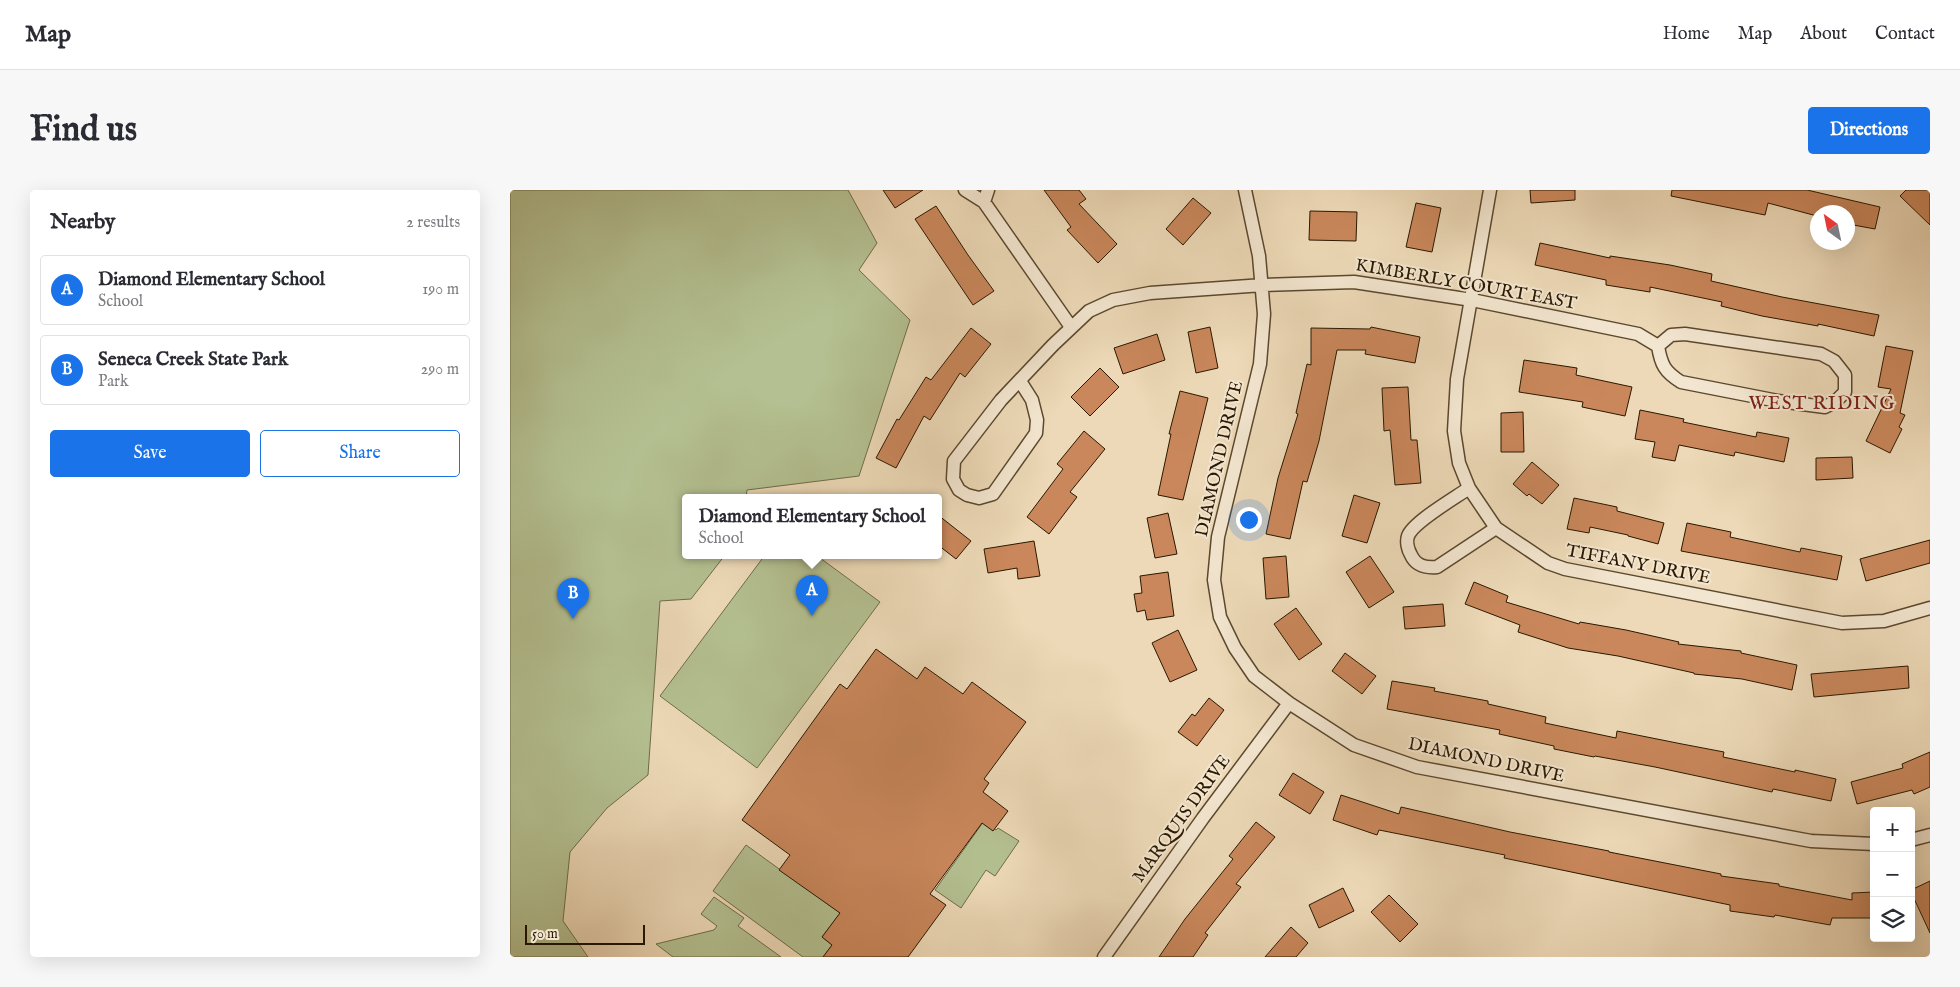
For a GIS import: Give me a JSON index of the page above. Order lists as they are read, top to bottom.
{
  "streets": {
    "street": [
      "KIMBERLY COURT EAST",
      "DIAMOND DRIVE",
      "TIFFANY DRIVE",
      "MARQUIS DRIVE"
    ]
  },
  "crossings": [
    ["KIMBERLY COURT EAST", "DIAMOND DRIVE"],
    ["KIMBERLY COURT EAST", "TIFFANY DRIVE"],
    ["DIAMOND DRIVE", "MARQUIS DRIVE"]
  ],
  "districts": ["WEST RIDING"],
  "scale_bar": "50 m",
  "north": "top left",
  "page": {
    "header": "Map",
    "nav": [
      "Home",
      "Map",
      "About",
      "Contact"
    ],
    "buttons": [
      "Directions",
      ["Save", "Share"]
    ],
    "title": "Find us",
    "heading": ["Nearby", "2 results"],
    "list": [
      {
        "mark": "A",
        "name": "Diamond Elementary School",
        "note": "School",
        "value": "190 m"
      },
      {
        "mark": "B",
        "name": "Seneca Creek State Park",
        "note": "Park",
        "value": "290 m"
      }
    ],
    "popup": ["Diamond Elementary School", "School"],
    "pins": ["A", "B"],
    "map_buttons": ["+", "−"],
    "scale": "50 m"
  }
}
